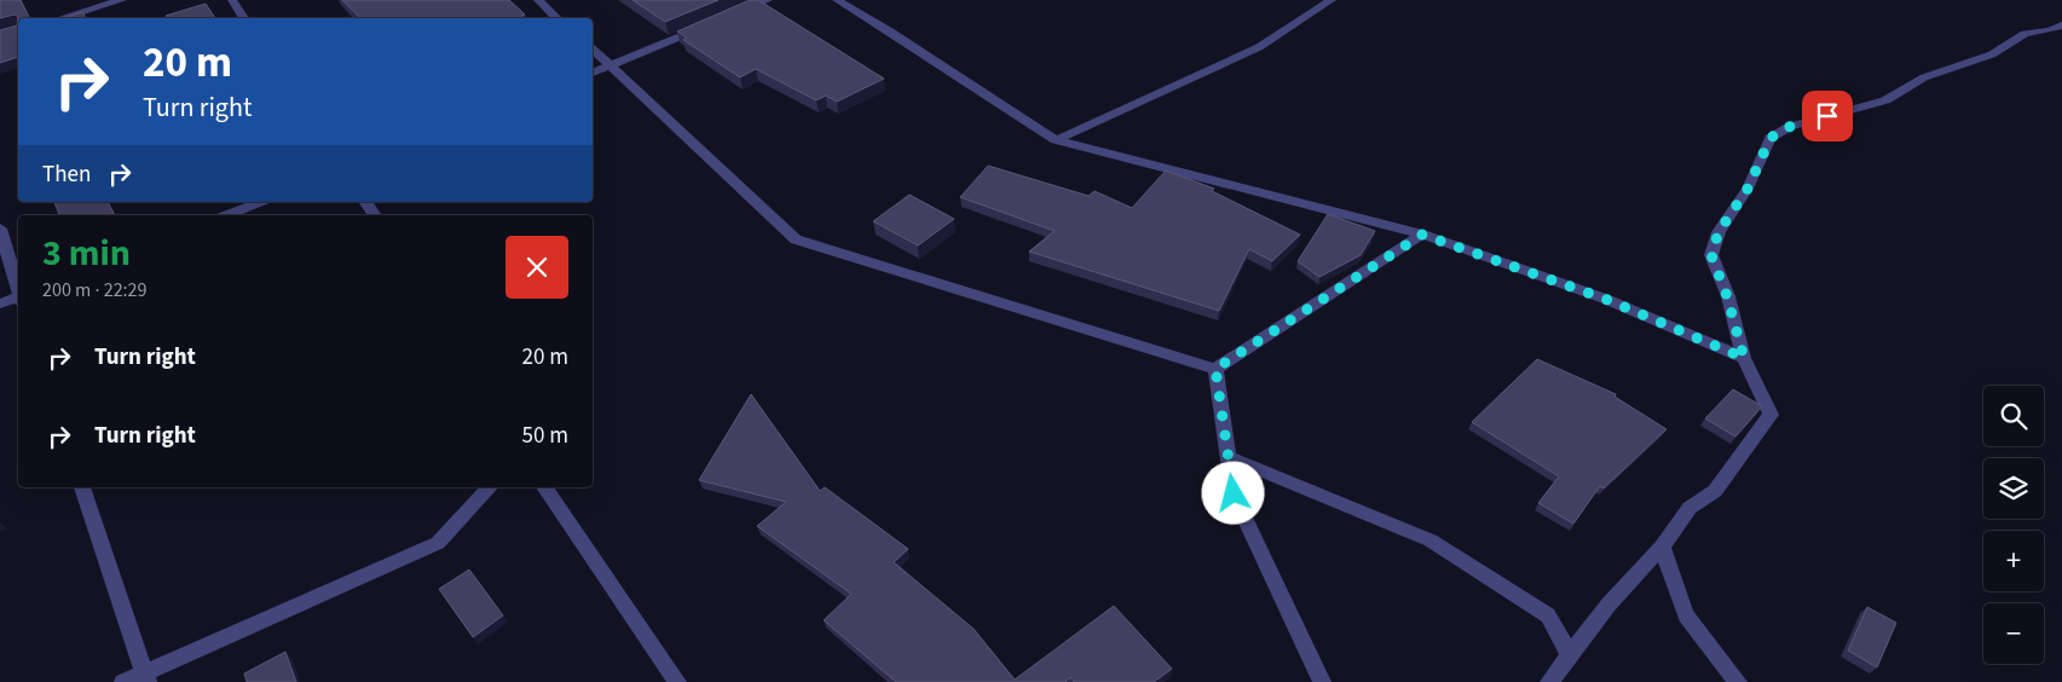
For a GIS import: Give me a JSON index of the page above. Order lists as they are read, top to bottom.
{
  "page": {
    "turn": ["20 m", "Turn right"],
    "then": "Then",
    "heading": ["3 min", "200 m · 22:29"],
    "list": [
      {
        "name": "Turn right",
        "value": "20 m"
      },
      {
        "name": "Turn right",
        "value": "50 m"
      }
    ],
    "map_buttons": ["+", "−"]
  }
}
